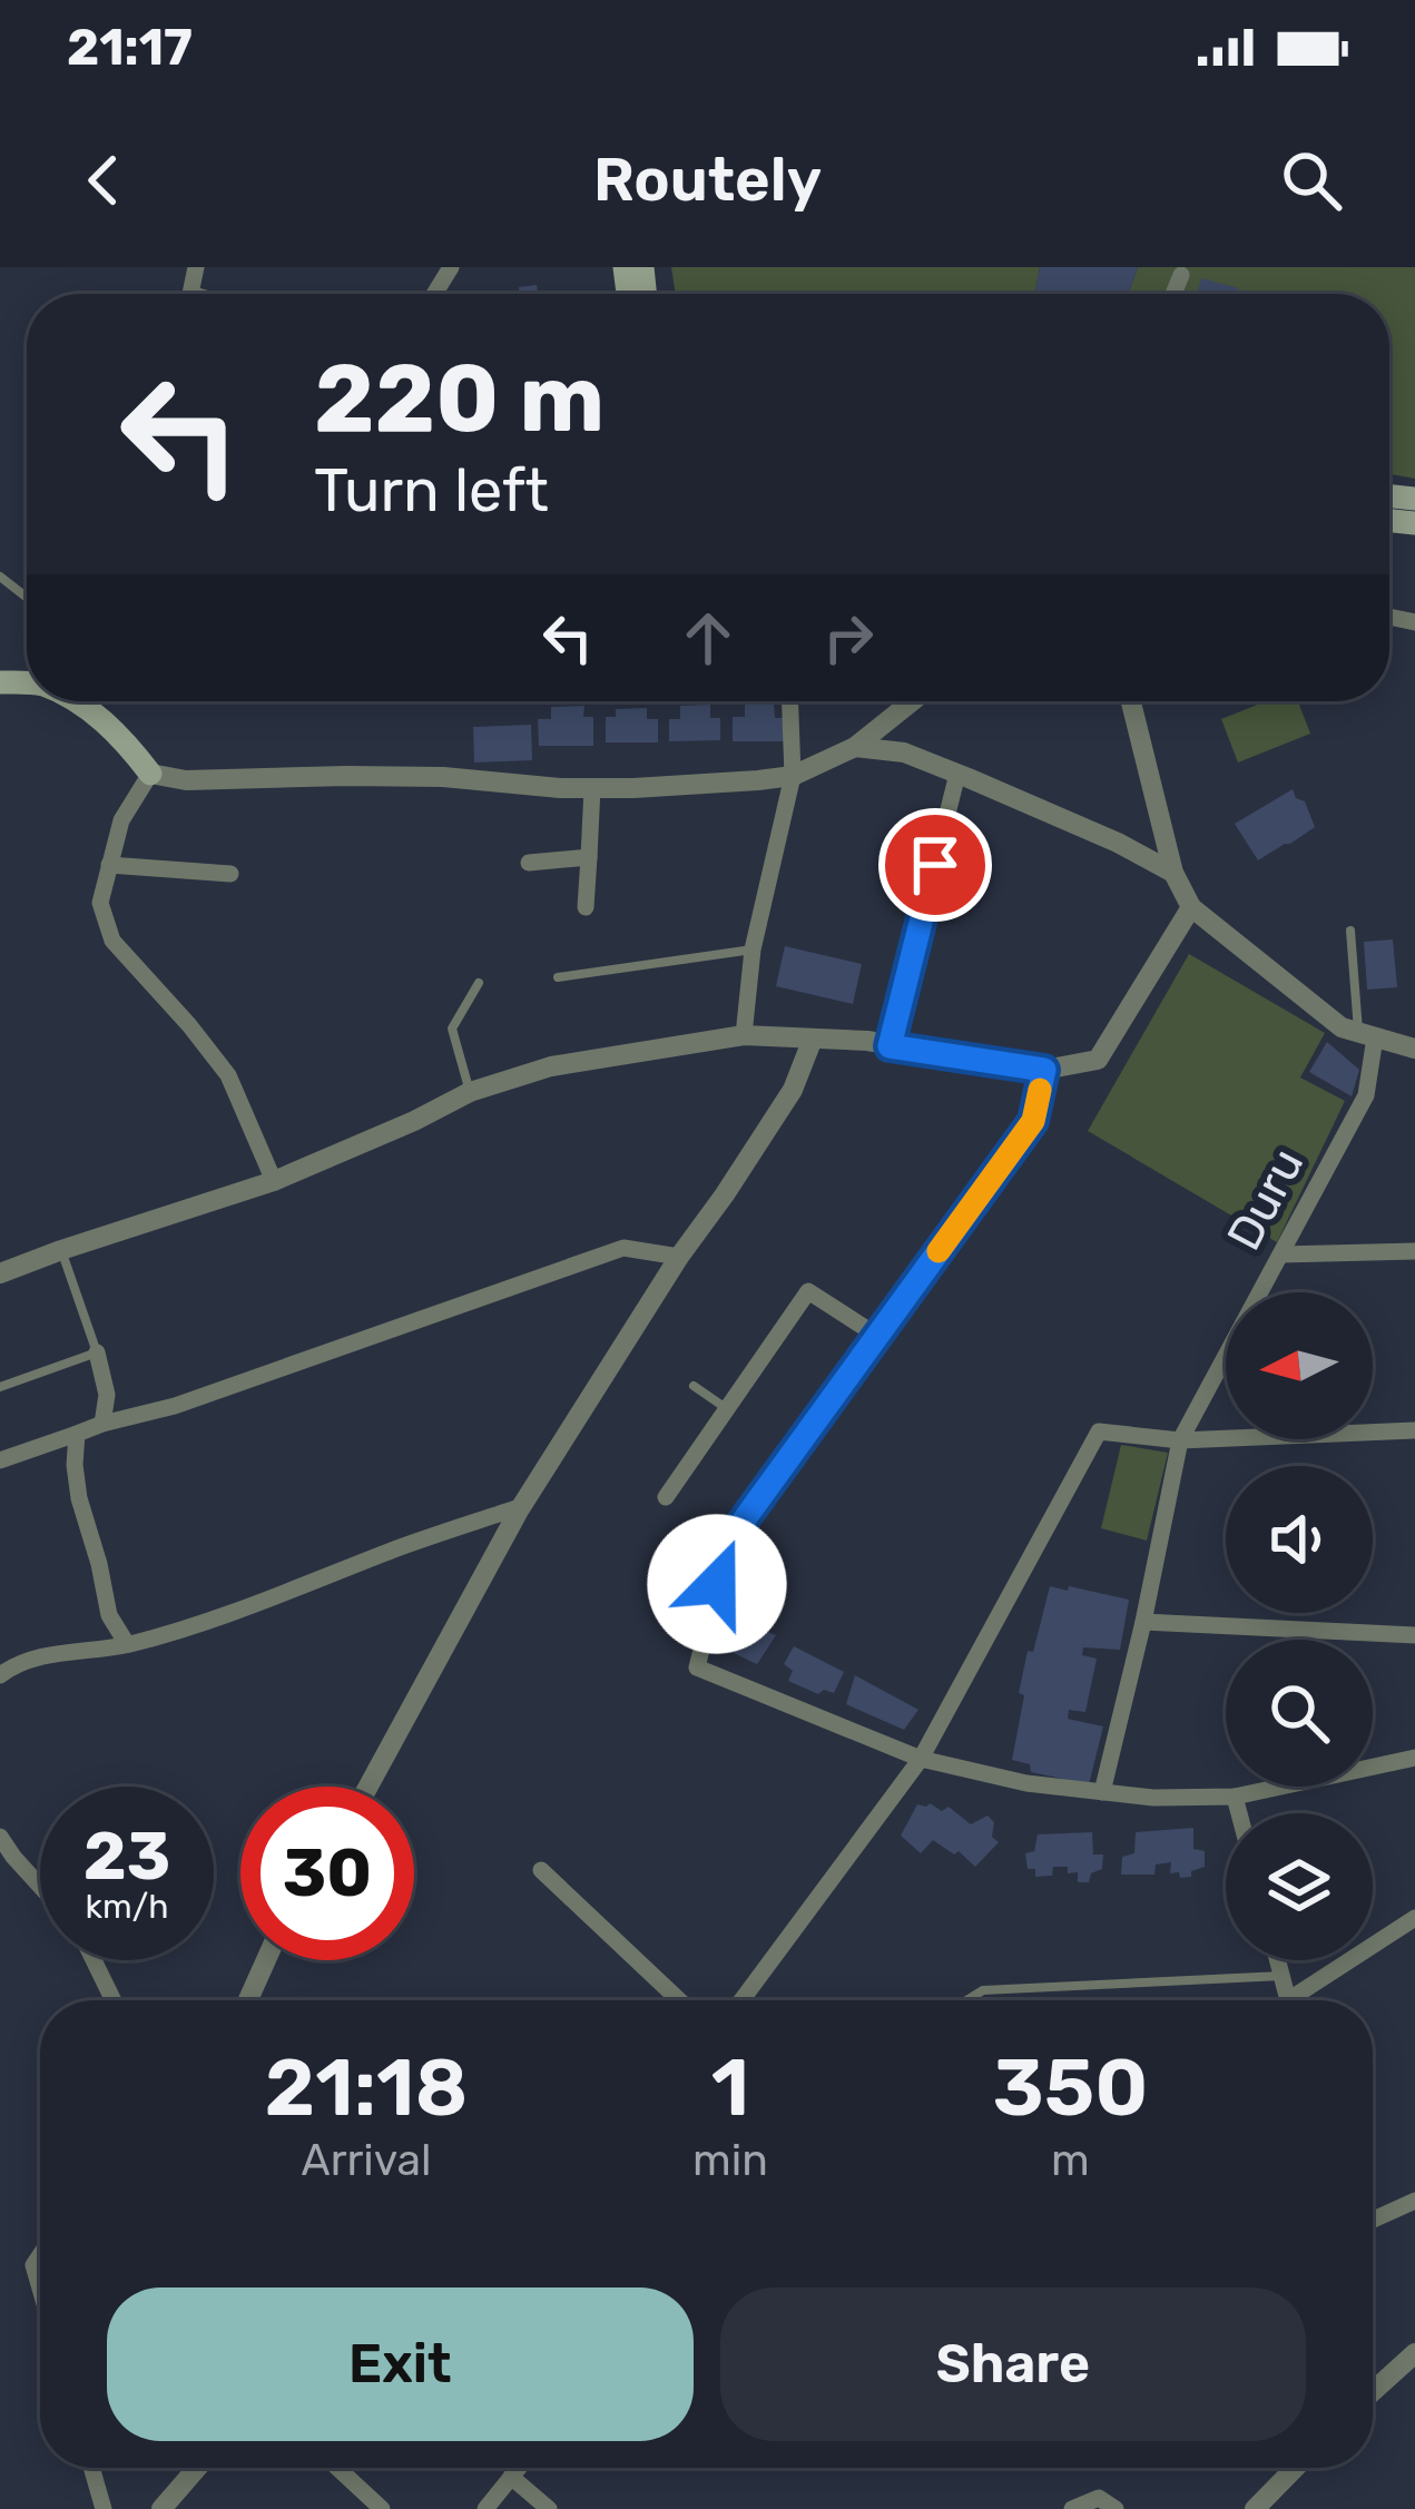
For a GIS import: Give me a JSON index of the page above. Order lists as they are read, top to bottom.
{
  "streets": {
    "street": ["Duru"]
  },
  "north": "left",
  "page": {
    "status": "21:17",
    "header": "Routely",
    "turn": ["220 m", "Turn left"],
    "speed": "23 km/h",
    "limit": "30",
    "eta": [
      "21:18",
      "Arrival",
      "1",
      "min",
      "350",
      "m"
    ],
    "buttons": ["Exit", "Share"]
  }
}
